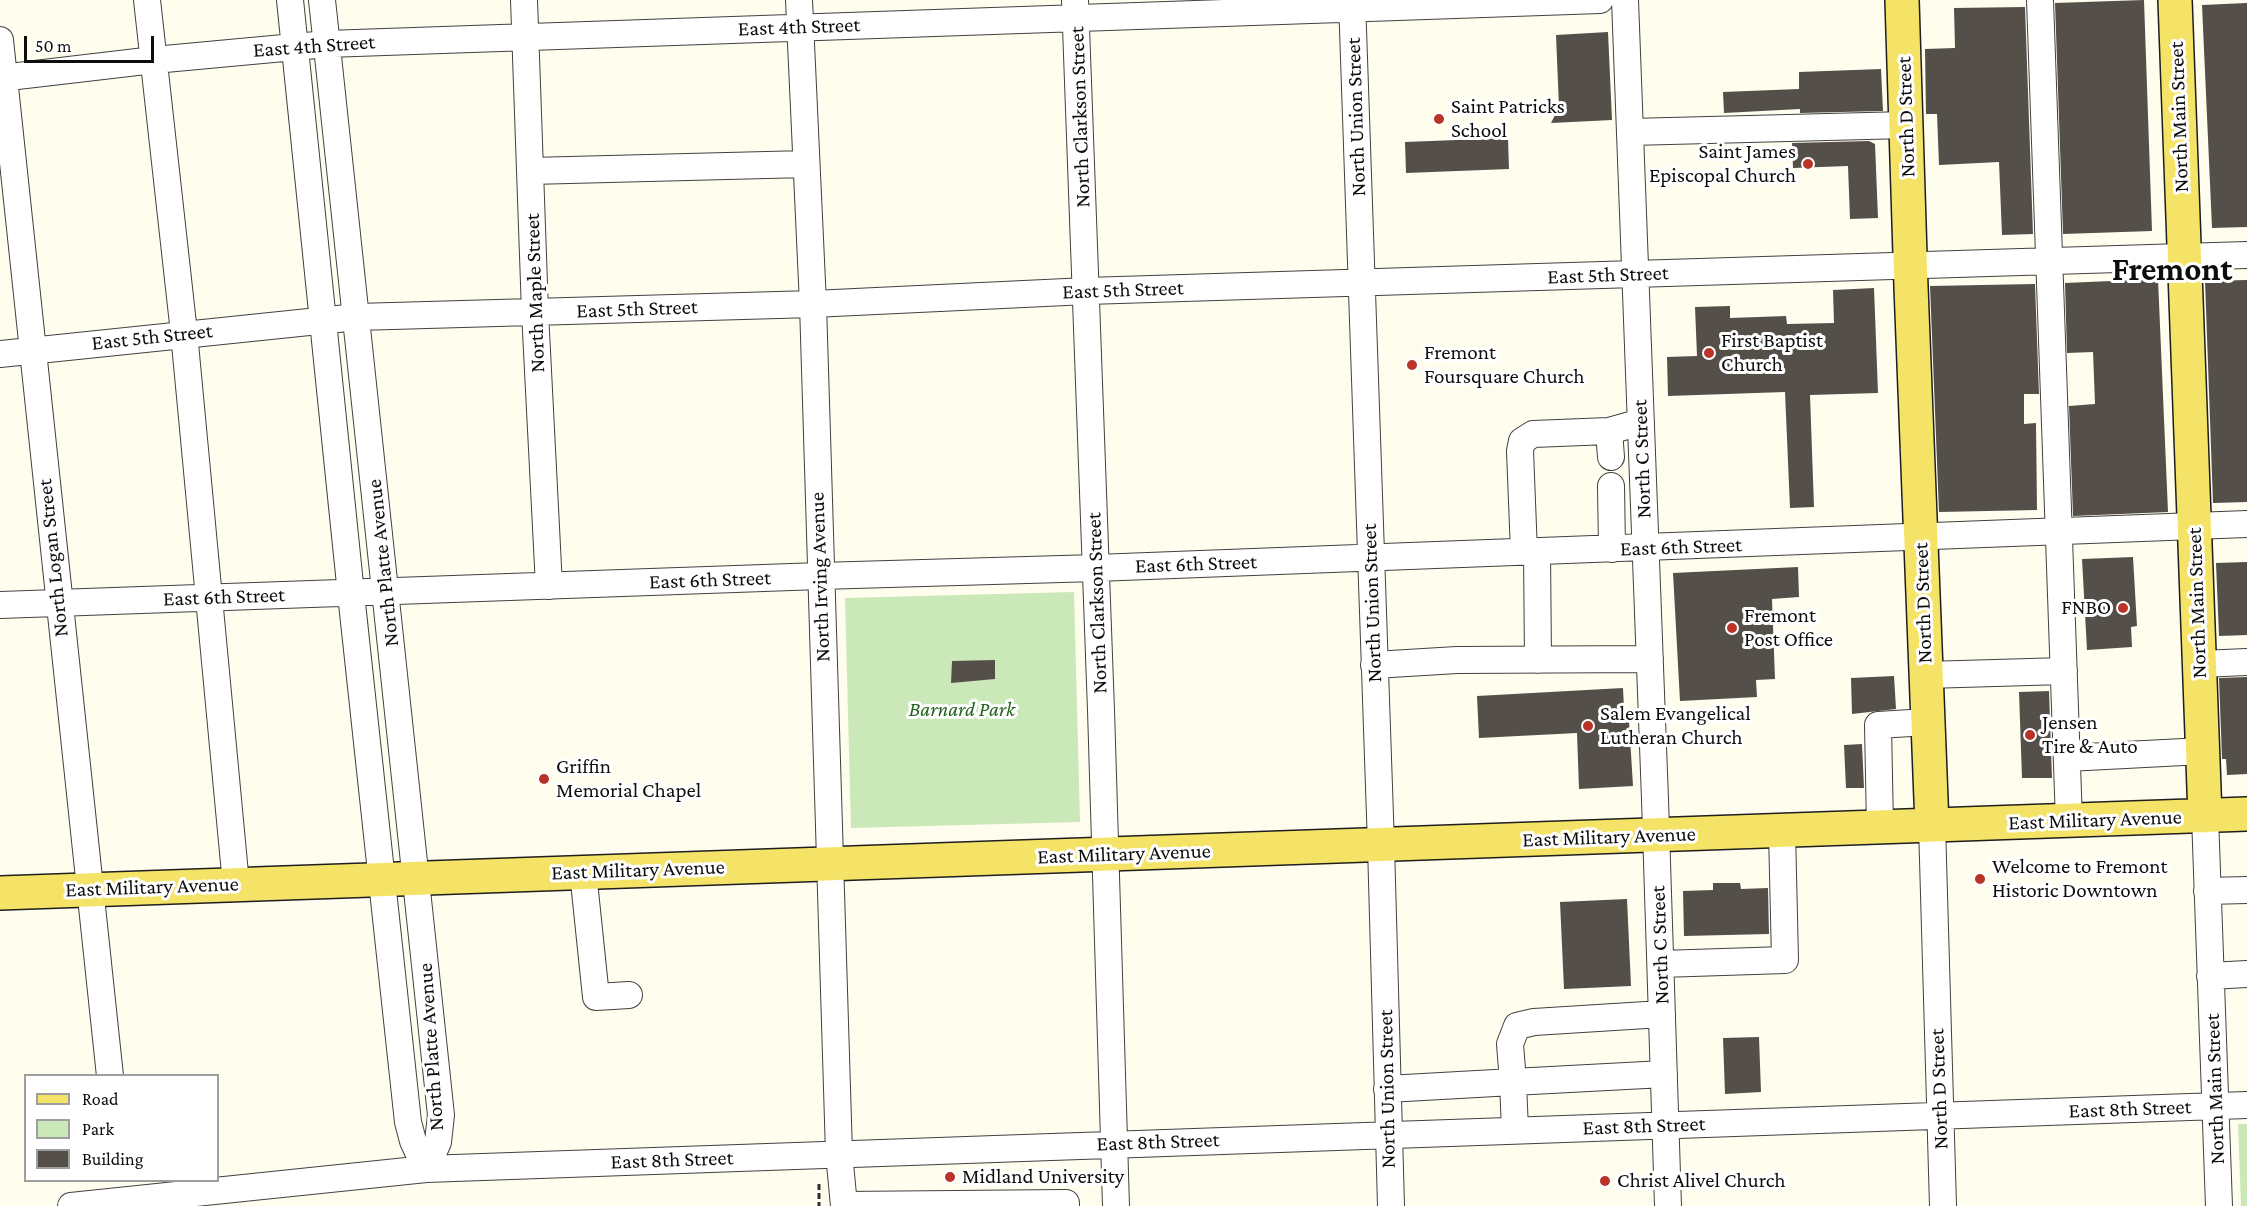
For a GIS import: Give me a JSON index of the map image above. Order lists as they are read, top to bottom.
{
  "streets": {
    "main road": ["North D Street", "North Main Street", "East Military Avenue"],
    "street": [
      "East 4th Street",
      "North Clarkson Street",
      "North Union Street",
      "East 5th Street",
      "North Maple Street",
      "North C Street",
      "East 6th Street",
      "North Logan Street",
      "North Platte Avenue",
      "North Irving Avenue",
      "East 8th Street"
    ]
  },
  "crossings": [
    ["East 4th Street", "North Clarkson Street"],
    ["East 4th Street", "North Union Street"],
    ["East 4th Street", "North Maple Street"],
    ["East 4th Street", "North Logan Street"],
    ["East 4th Street", "North Platte Avenue"],
    ["East 4th Street", "North Irving Avenue"],
    ["North Clarkson Street", "East 5th Street"],
    ["North Clarkson Street", "East 6th Street"],
    ["North Clarkson Street", "East Military Avenue"],
    ["North Clarkson Street", "East 8th Street"],
    ["North Union Street", "East 5th Street"],
    ["North Union Street", "East 6th Street"],
    ["North Union Street", "East Military Avenue"],
    ["North Union Street", "East 8th Street"],
    ["North D Street", "East 5th Street"],
    ["North D Street", "East 6th Street"],
    ["North D Street", "East Military Avenue"],
    ["North D Street", "East 8th Street"],
    ["North Main Street", "East 5th Street"],
    ["North Main Street", "East 6th Street"],
    ["North Main Street", "East Military Avenue"],
    ["North Main Street", "East 8th Street"],
    ["East 5th Street", "North Maple Street"],
    ["East 5th Street", "North C Street"],
    ["East 5th Street", "North Logan Street"],
    ["East 5th Street", "North Platte Avenue"],
    ["East 5th Street", "North Irving Avenue"],
    ["North Maple Street", "East 6th Street"],
    ["North C Street", "East 6th Street"],
    ["North C Street", "East Military Avenue"],
    ["North C Street", "East 8th Street"],
    ["East 6th Street", "North Logan Street"],
    ["East 6th Street", "North Platte Avenue"],
    ["East 6th Street", "North Irving Avenue"],
    ["North Logan Street", "East Military Avenue"],
    ["North Platte Avenue", "East Military Avenue"],
    ["North Platte Avenue", "East 8th Street"],
    ["North Irving Avenue", "East Military Avenue"],
    ["North Irving Avenue", "East 8th Street"]
  ],
  "districts": ["Fremont"],
  "parks": ["Barnard Park"],
  "places": [
    "Saint Patricks School",
    "Saint James Episcopal Church",
    "First Baptist Church",
    "Fremont Foursquare Church",
    "FNBO",
    "Fremont Post Office",
    "Salem Evangelical Lutheran Church",
    "Jensen Tire & Auto",
    "Griffin Memorial Chapel",
    "Welcome to Fremont Historic Downtown",
    "Midland University",
    "Christ Alivel Church"
  ],
  "legend": ["Road", "Park", "Building"],
  "scale_bar": "50 m"
}
